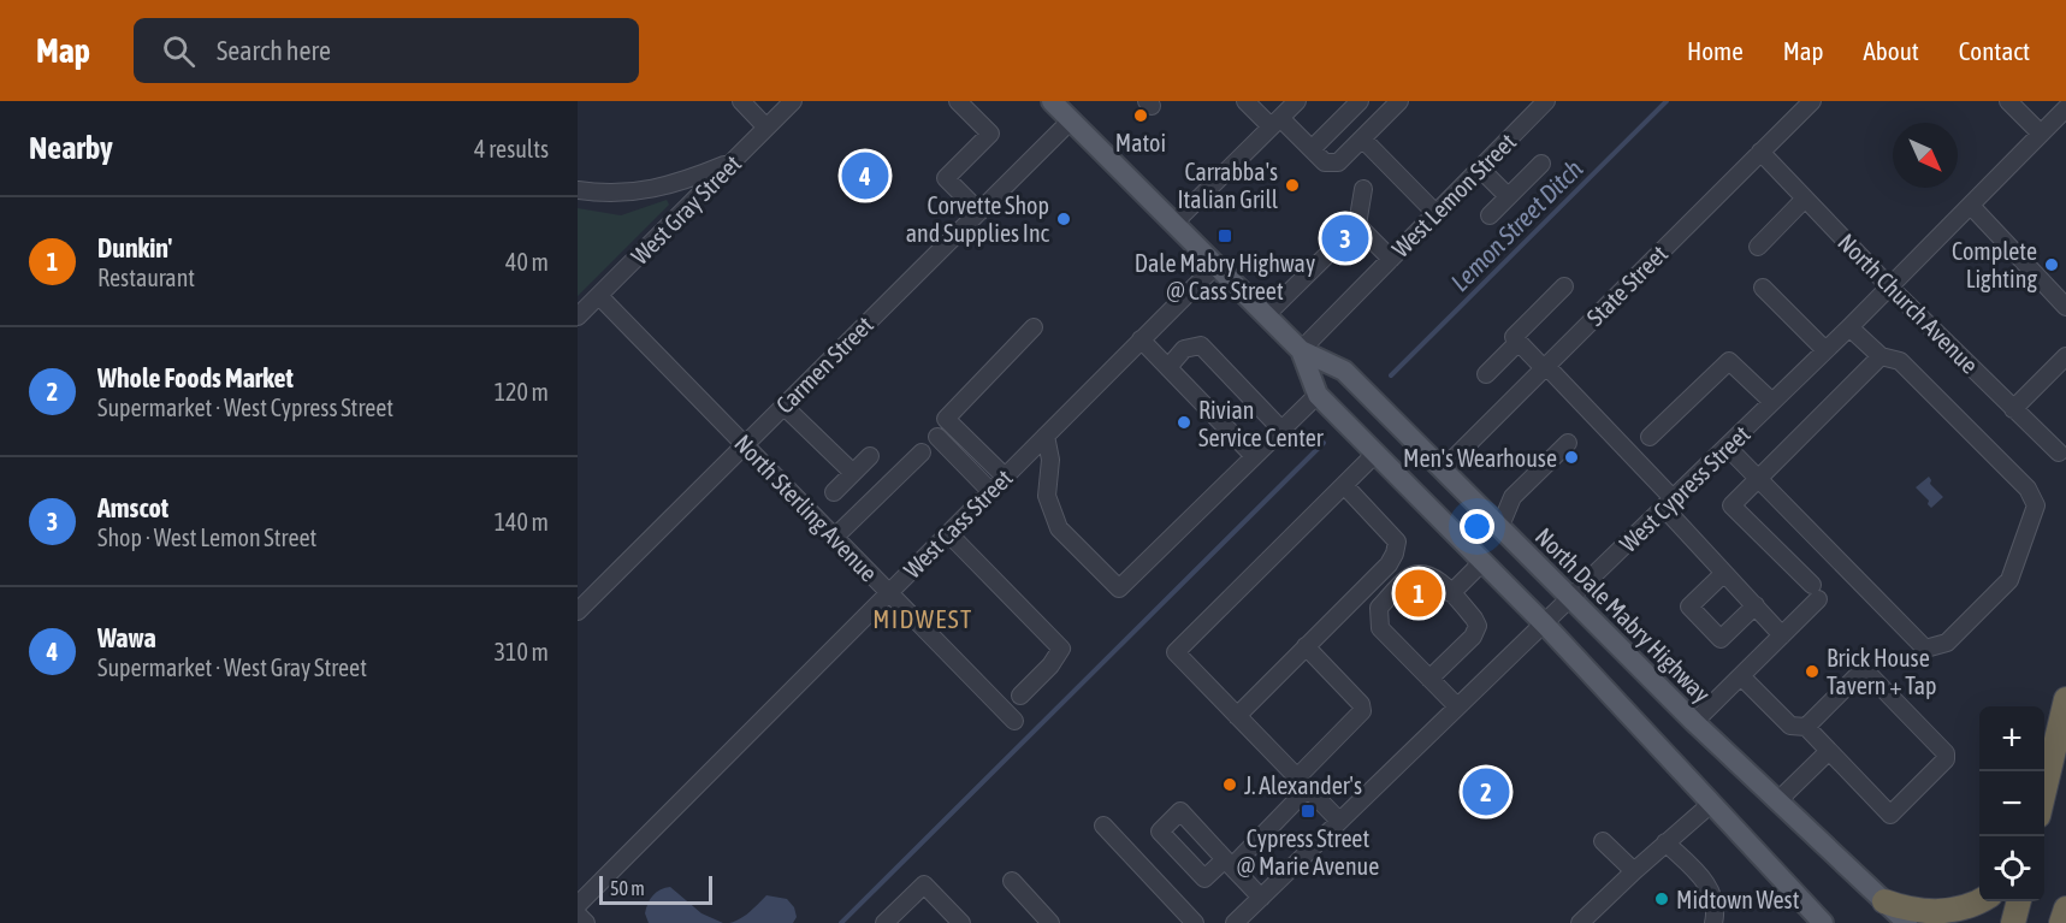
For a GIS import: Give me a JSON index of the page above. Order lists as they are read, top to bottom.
{
  "streets": {
    "main road": ["North Dale Mabry Highway"],
    "street": [
      "West Lemon Street",
      "West Gray Street",
      "State Street",
      "North Church Avenue",
      "Carmen Street",
      "West Cypress Street",
      "North Sterling Avenue",
      "West Cass Street"
    ]
  },
  "crossings": [
    ["West Lemon Street", "North Dale Mabry Highway"],
    ["West Gray Street", "North Sterling Avenue"],
    ["State Street", "North Church Avenue"],
    ["State Street", "North Dale Mabry Highway"],
    ["North Church Avenue", "West Cypress Street"],
    ["Carmen Street", "North Sterling Avenue"],
    ["Carmen Street", "North Dale Mabry Highway"],
    ["West Cypress Street", "North Dale Mabry Highway"],
    ["North Sterling Avenue", "West Cass Street"],
    ["West Cass Street", "North Dale Mabry Highway"]
  ],
  "districts": ["MIDWEST"],
  "water": ["Lemon Street Ditch"],
  "places": {
    "other": [
      "Matoi",
      "Carrabba's Italian Grill",
      "Corvette Shop and Supplies Inc",
      "Complete Lighting",
      "Rivian Service Center",
      "Men's Wearhouse",
      "Brick House Tavern + Tap",
      "J. Alexander's",
      "Midtown West"
    ],
    "transit": ["Dale Mabry Highway @ Cass Street", "Cypress Street @ Marie Avenue"]
  },
  "scale_bar": "50 m",
  "north": "bottom right",
  "page": {
    "header": "Map",
    "search": "Search here",
    "nav": [
      "Home",
      "Map",
      "About",
      "Contact"
    ],
    "heading": ["Nearby", "4 results"],
    "pins": [
      "4",
      "3",
      "1",
      "2"
    ],
    "list": [
      {
        "mark": "1",
        "name": "Dunkin'",
        "note": "Restaurant",
        "value": "40 m"
      },
      {
        "mark": "2",
        "name": "Whole Foods Market",
        "note": "Supermarket · West Cypress Street",
        "value": "120 m"
      },
      {
        "mark": "3",
        "name": "Amscot",
        "note": "Shop · West Lemon Street",
        "value": "140 m"
      },
      {
        "mark": "4",
        "name": "Wawa",
        "note": "Supermarket · West Gray Street",
        "value": "310 m"
      }
    ],
    "map_buttons": ["+", "−"],
    "scale": "50 m"
  }
}
